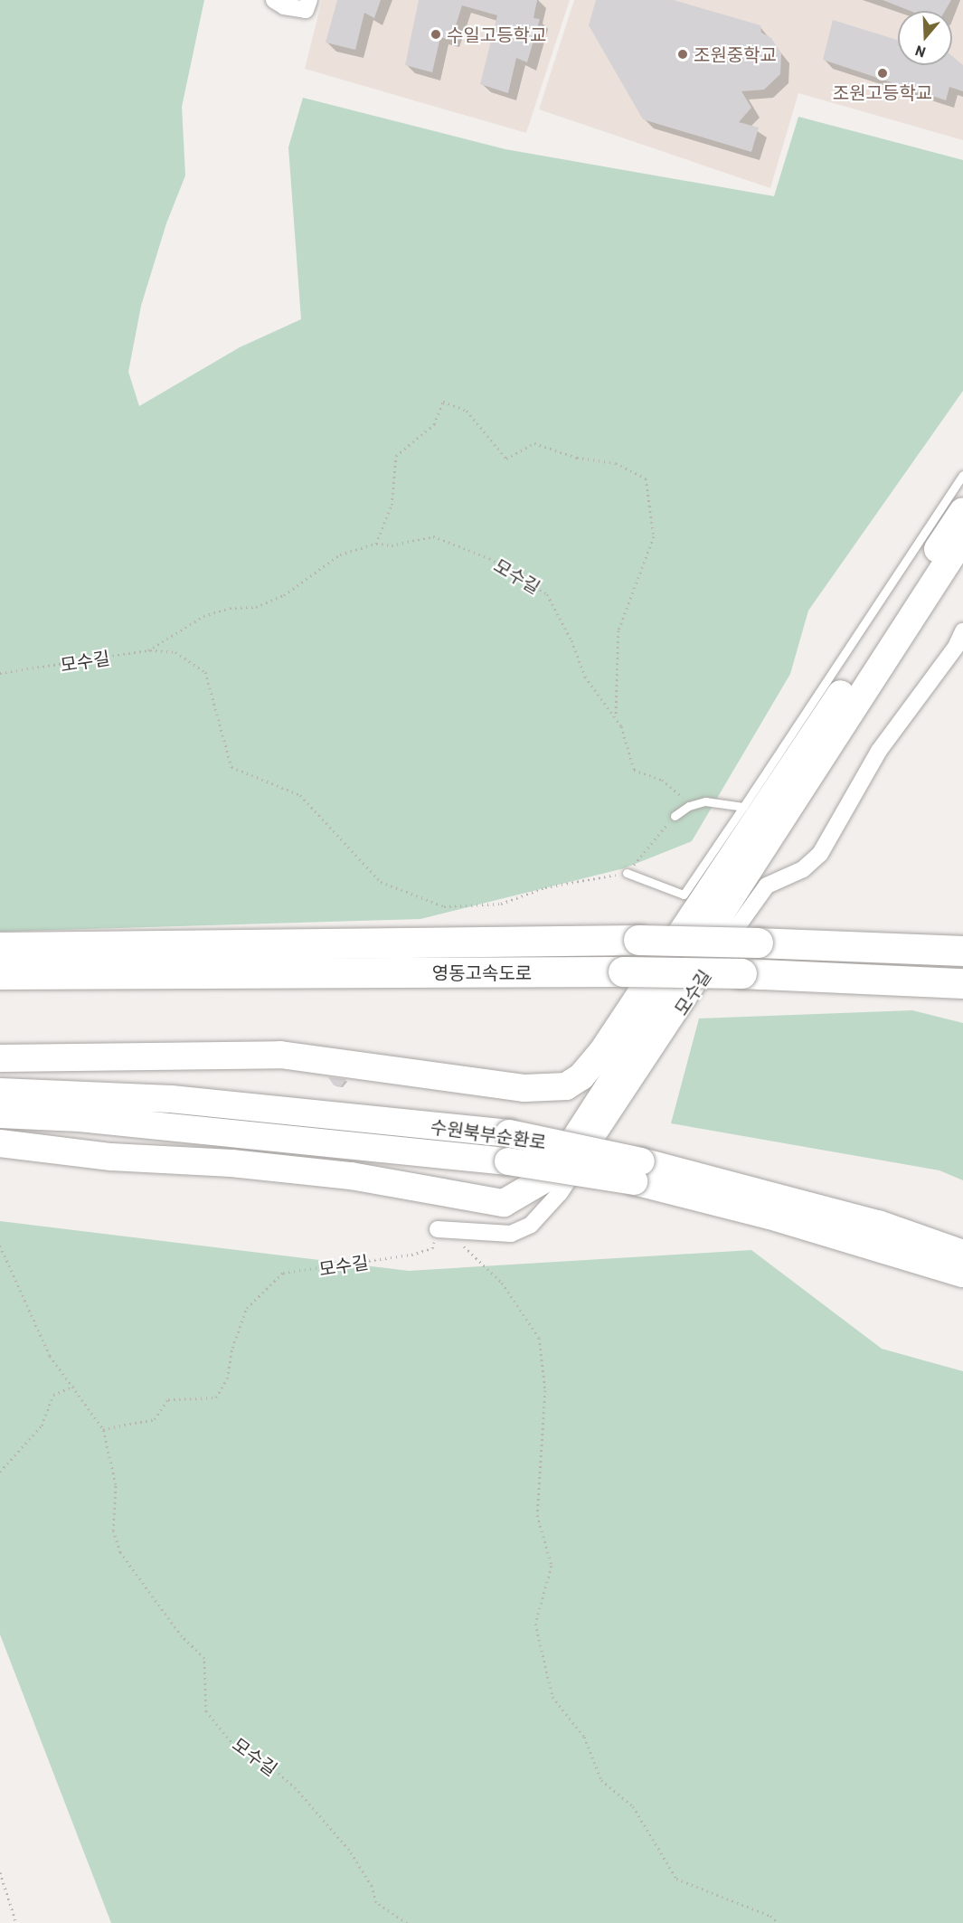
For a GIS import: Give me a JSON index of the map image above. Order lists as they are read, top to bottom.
{
  "streets": {
    "highway": ["영동고속도로", "수원북부순환로"],
    "street": ["모수길"]
  },
  "places": ["수일고등학교", "조원중학교", "조원고등학교"],
  "north": "bottom"
}
